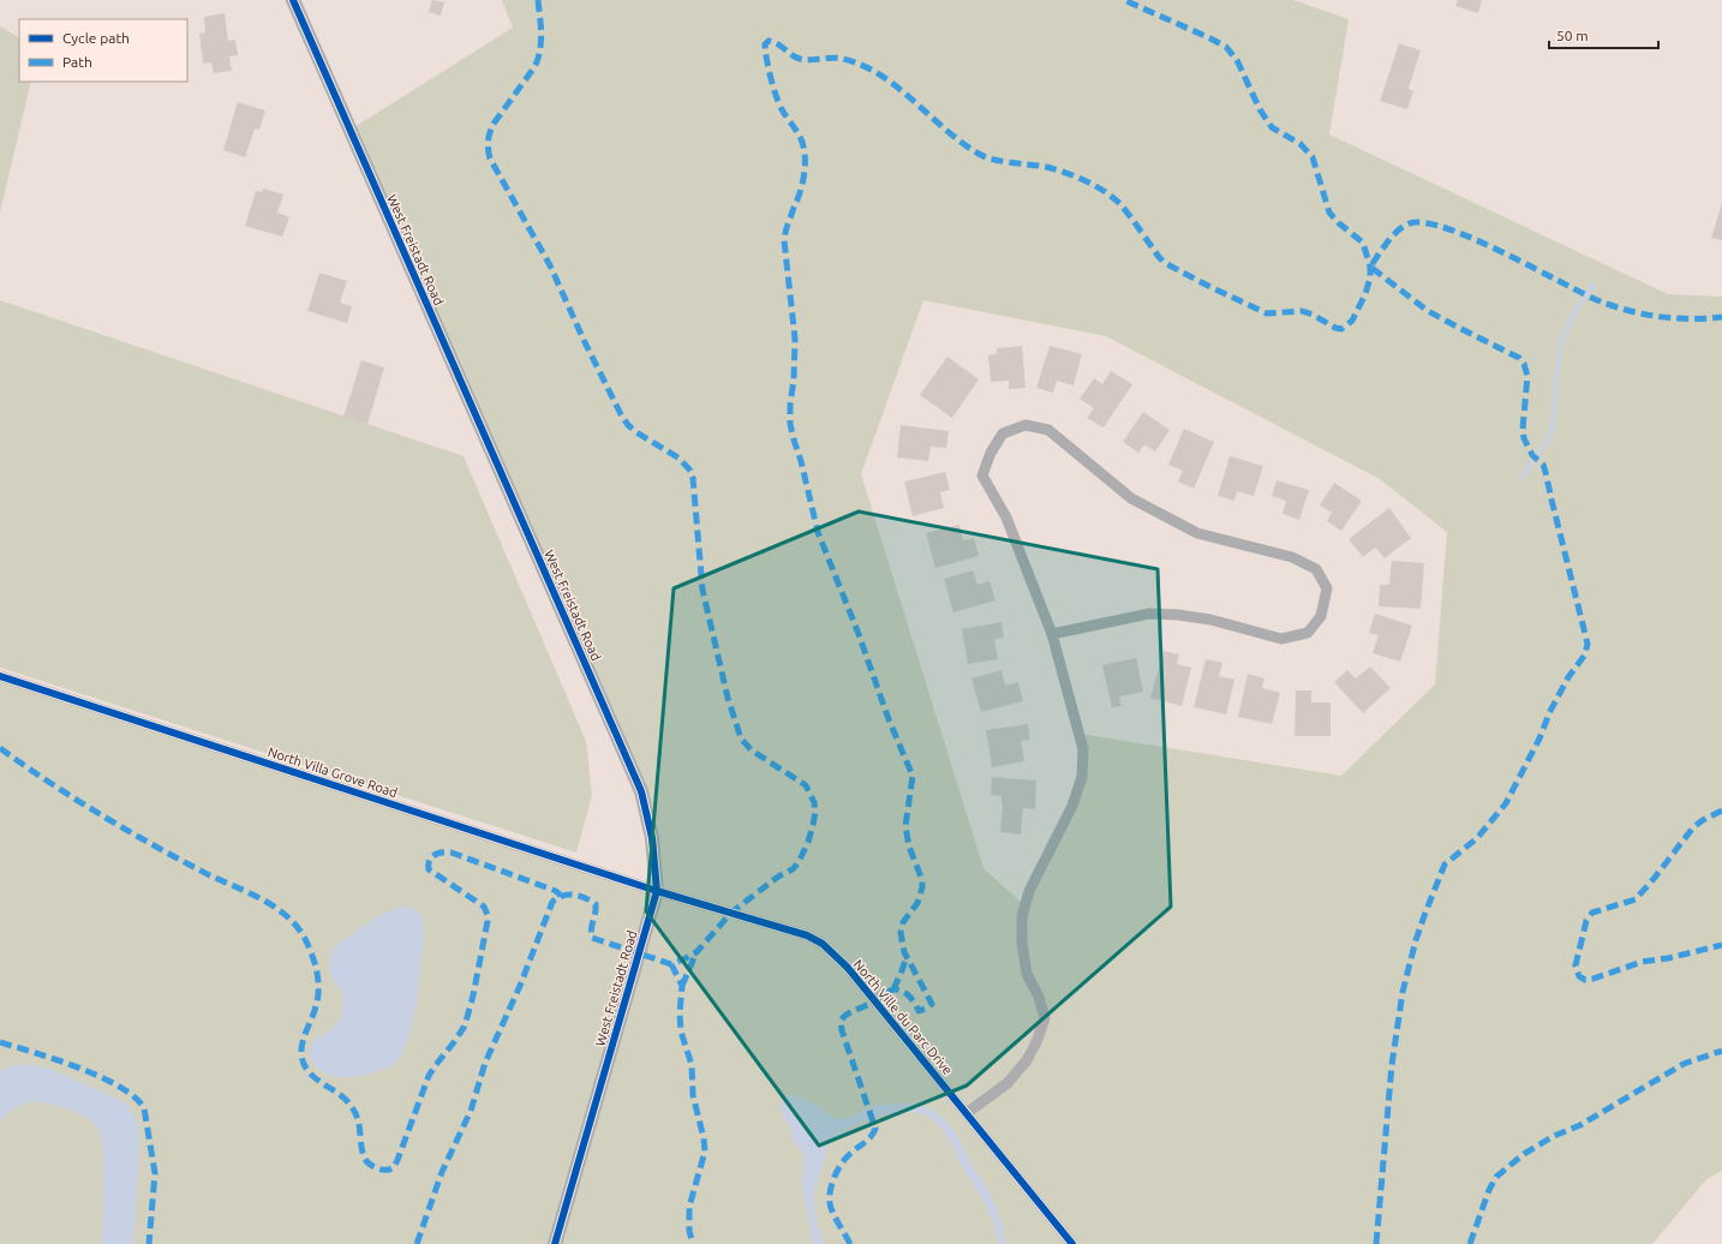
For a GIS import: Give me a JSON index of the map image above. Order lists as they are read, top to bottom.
{
  "streets": {
    "street": ["West Freistadt Road", "North Villa Grove Road", "North Ville du Parc Drive"]
  },
  "crossings": [
    ["West Freistadt Road", "North Villa Grove Road"],
    ["West Freistadt Road", "North Ville du Parc Drive"],
    ["North Villa Grove Road", "North Ville du Parc Drive"]
  ],
  "legend": ["Cycle path", "Path"],
  "scale_bar": "50 m"
}
